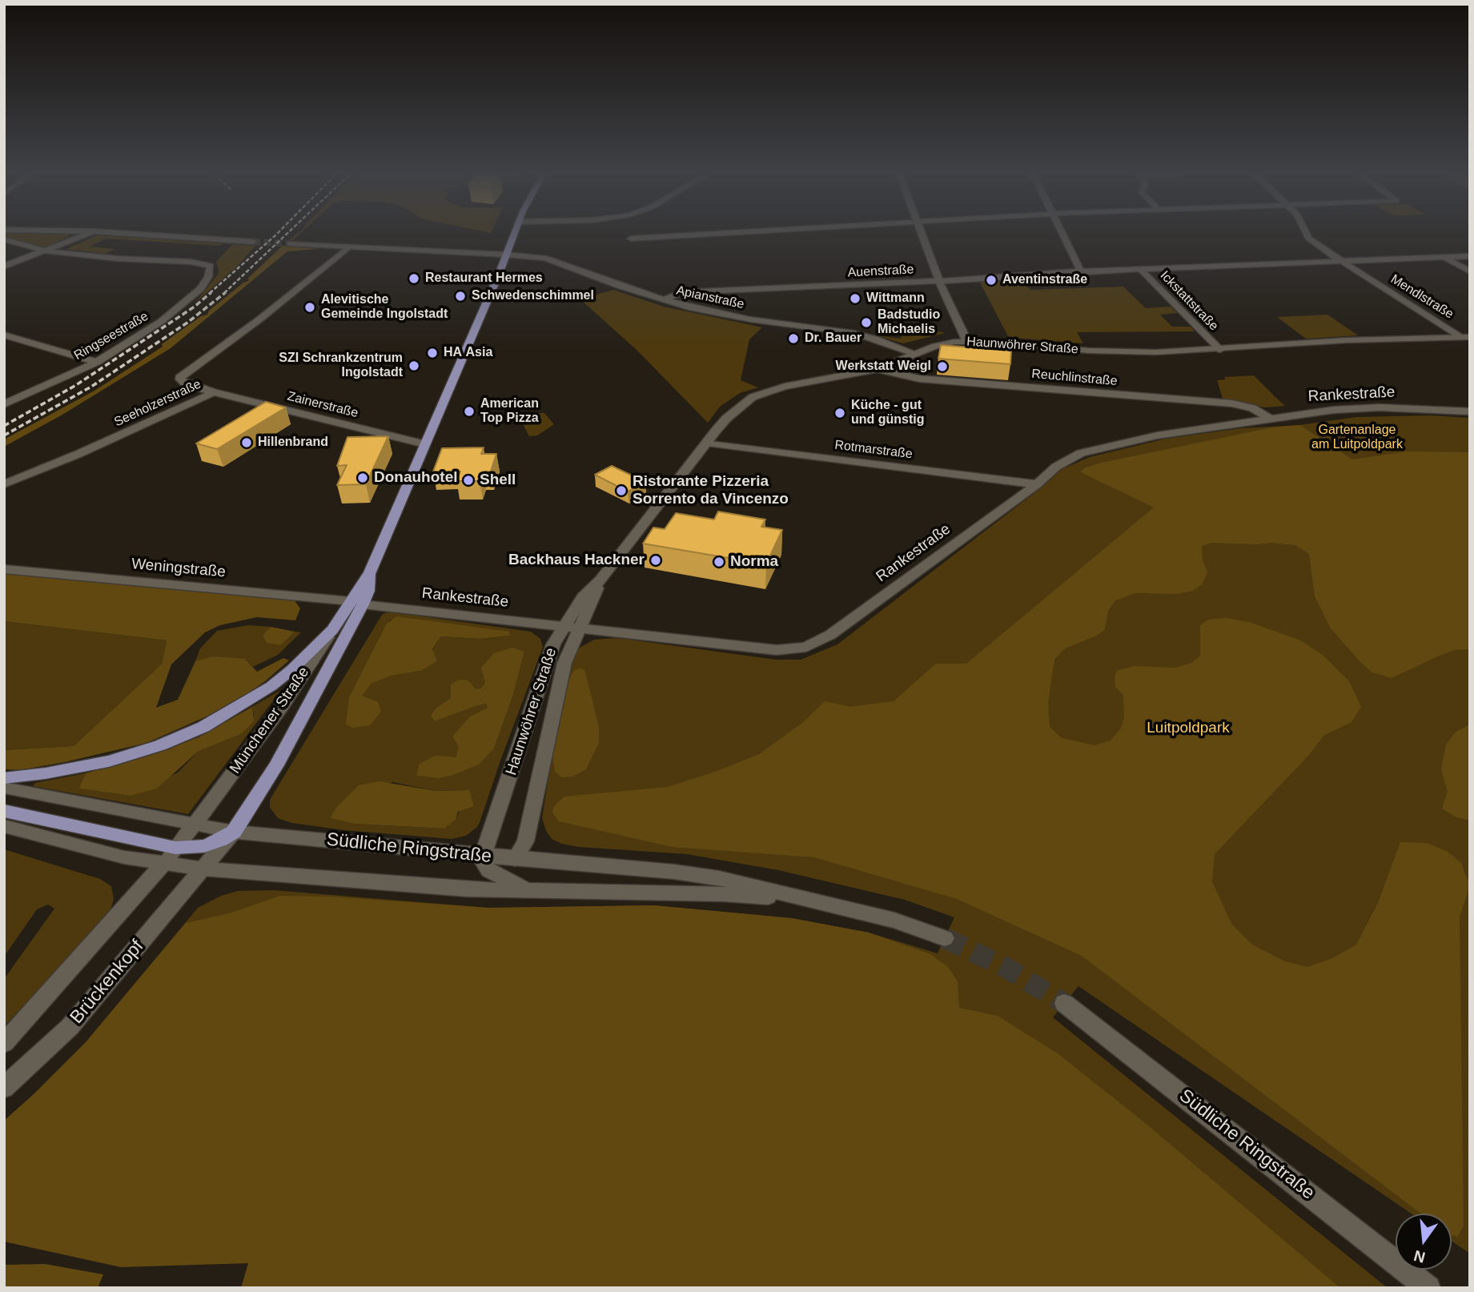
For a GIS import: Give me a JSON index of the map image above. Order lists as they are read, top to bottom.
{
  "streets": {
    "main road": ["Münchener Straße"],
    "street": [
      "Auenstraße",
      "Mendlstraße",
      "Apianstraße",
      "Ickstattstraße",
      "Ringseestraße",
      "Haunwöhrer Straße",
      "Reuchlinstraße",
      "Rankestraße",
      "Seeholzerstraße",
      "Zainerstraße",
      "Rotmarstraße",
      "Weningstraße",
      "Südliche Ringstraße",
      "Brückenkopf"
    ]
  },
  "crossings": [
    ["Auenstraße", "Mendlstraße"],
    ["Auenstraße", "Apianstraße"],
    ["Auenstraße", "Ickstattstraße"],
    ["Mendlstraße", "Haunwöhrer Straße"],
    ["Apianstraße", "Haunwöhrer Straße"],
    ["Apianstraße", "Seeholzerstraße"],
    ["Apianstraße", "Münchener Straße"],
    ["Ickstattstraße", "Haunwöhrer Straße"],
    ["Haunwöhrer Straße", "Reuchlinstraße"],
    ["Haunwöhrer Straße", "Rankestraße"],
    ["Haunwöhrer Straße", "Rotmarstraße"],
    ["Haunwöhrer Straße", "Südliche Ringstraße"],
    ["Reuchlinstraße", "Rankestraße"],
    ["Rankestraße", "Rotmarstraße"],
    ["Rankestraße", "Weningstraße"],
    ["Rankestraße", "Münchener Straße"],
    ["Seeholzerstraße", "Zainerstraße"],
    ["Zainerstraße", "Münchener Straße"],
    ["Weningstraße", "Münchener Straße"],
    ["Münchener Straße", "Südliche Ringstraße"],
    ["Münchener Straße", "Brückenkopf"],
    ["Südliche Ringstraße", "Brückenkopf"]
  ],
  "parks": ["Gartenanlage am Luitpoldpark", "Luitpoldpark"],
  "places": [
    "Restaurant Hermes",
    "Aventinstraße",
    "Schwedenschimmel",
    "Wittmann",
    "Alevitische Gemeinde Ingolstadt",
    "Badstudio Michaelis",
    "Dr. Bauer",
    "HA Asia",
    "SZI Schrankzentrum Ingolstadt",
    "Werkstatt Weigl",
    "American Top Pizza",
    "Küche - gut und günstig",
    "Hillenbrand",
    "Donauhotel",
    "Shell",
    "Ristorante Pizzeria Sorrento da Vincenzo",
    "Backhaus Hackner",
    "Norma"
  ],
  "north": "bottom"
}
